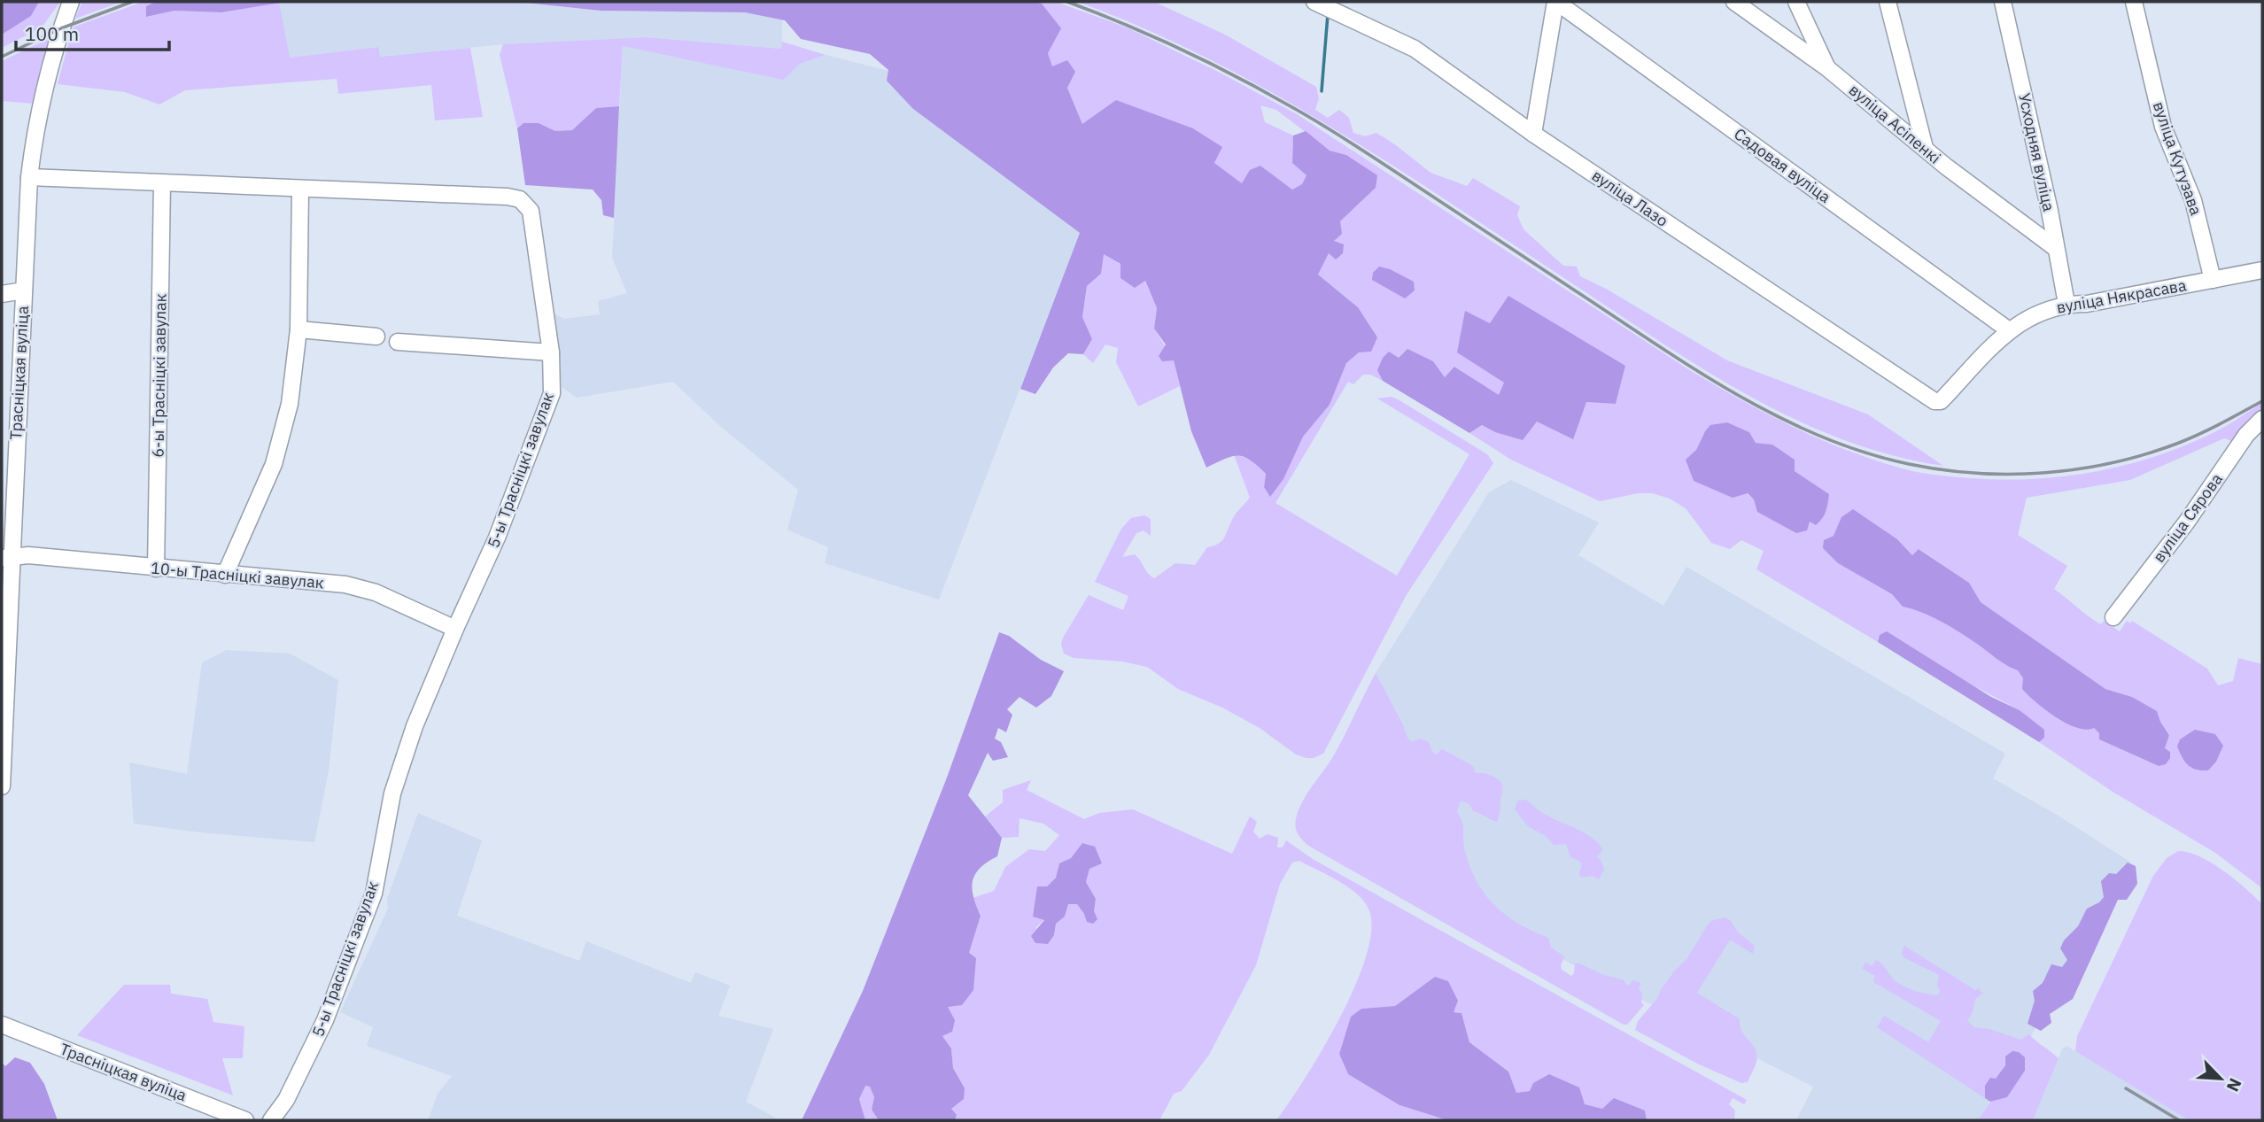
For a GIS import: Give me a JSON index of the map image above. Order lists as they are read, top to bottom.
{
  "streets": {
    "street": [
      "вуліца Асіпенкі",
      "Усходняя вуліца",
      "вуліца Кутузава",
      "Садовая вуліца",
      "вуліца Лазо",
      "вуліца Някрасава",
      "Трасніцкая вуліца",
      "6-ы Трасніцкі завулак",
      "5-ы Трасніцкі завулак",
      "вуліца Сярова",
      "10-ы Трасніцкі завулак"
    ]
  },
  "crossings": [
    ["вуліца Асіпенкі", "Усходняя вуліца"],
    ["Усходняя вуліца", "вуліца Някрасава"],
    ["вуліца Кутузава", "вуліца Някрасава"],
    ["Садовая вуліца", "вуліца Някрасава"],
    ["вуліца Лазо", "вуліца Някрасава"],
    ["Трасніцкая вуліца", "5-ы Трасніцкі завулак"],
    ["Трасніцкая вуліца", "10-ы Трасніцкі завулак"],
    ["6-ы Трасніцкі завулак", "5-ы Трасніцкі завулак"],
    ["6-ы Трасніцкі завулак", "10-ы Трасніцкі завулак"],
    ["5-ы Трасніцкі завулак", "10-ы Трасніцкі завулак"]
  ],
  "scale_bar": "100 m",
  "north": "bottom right"
}
